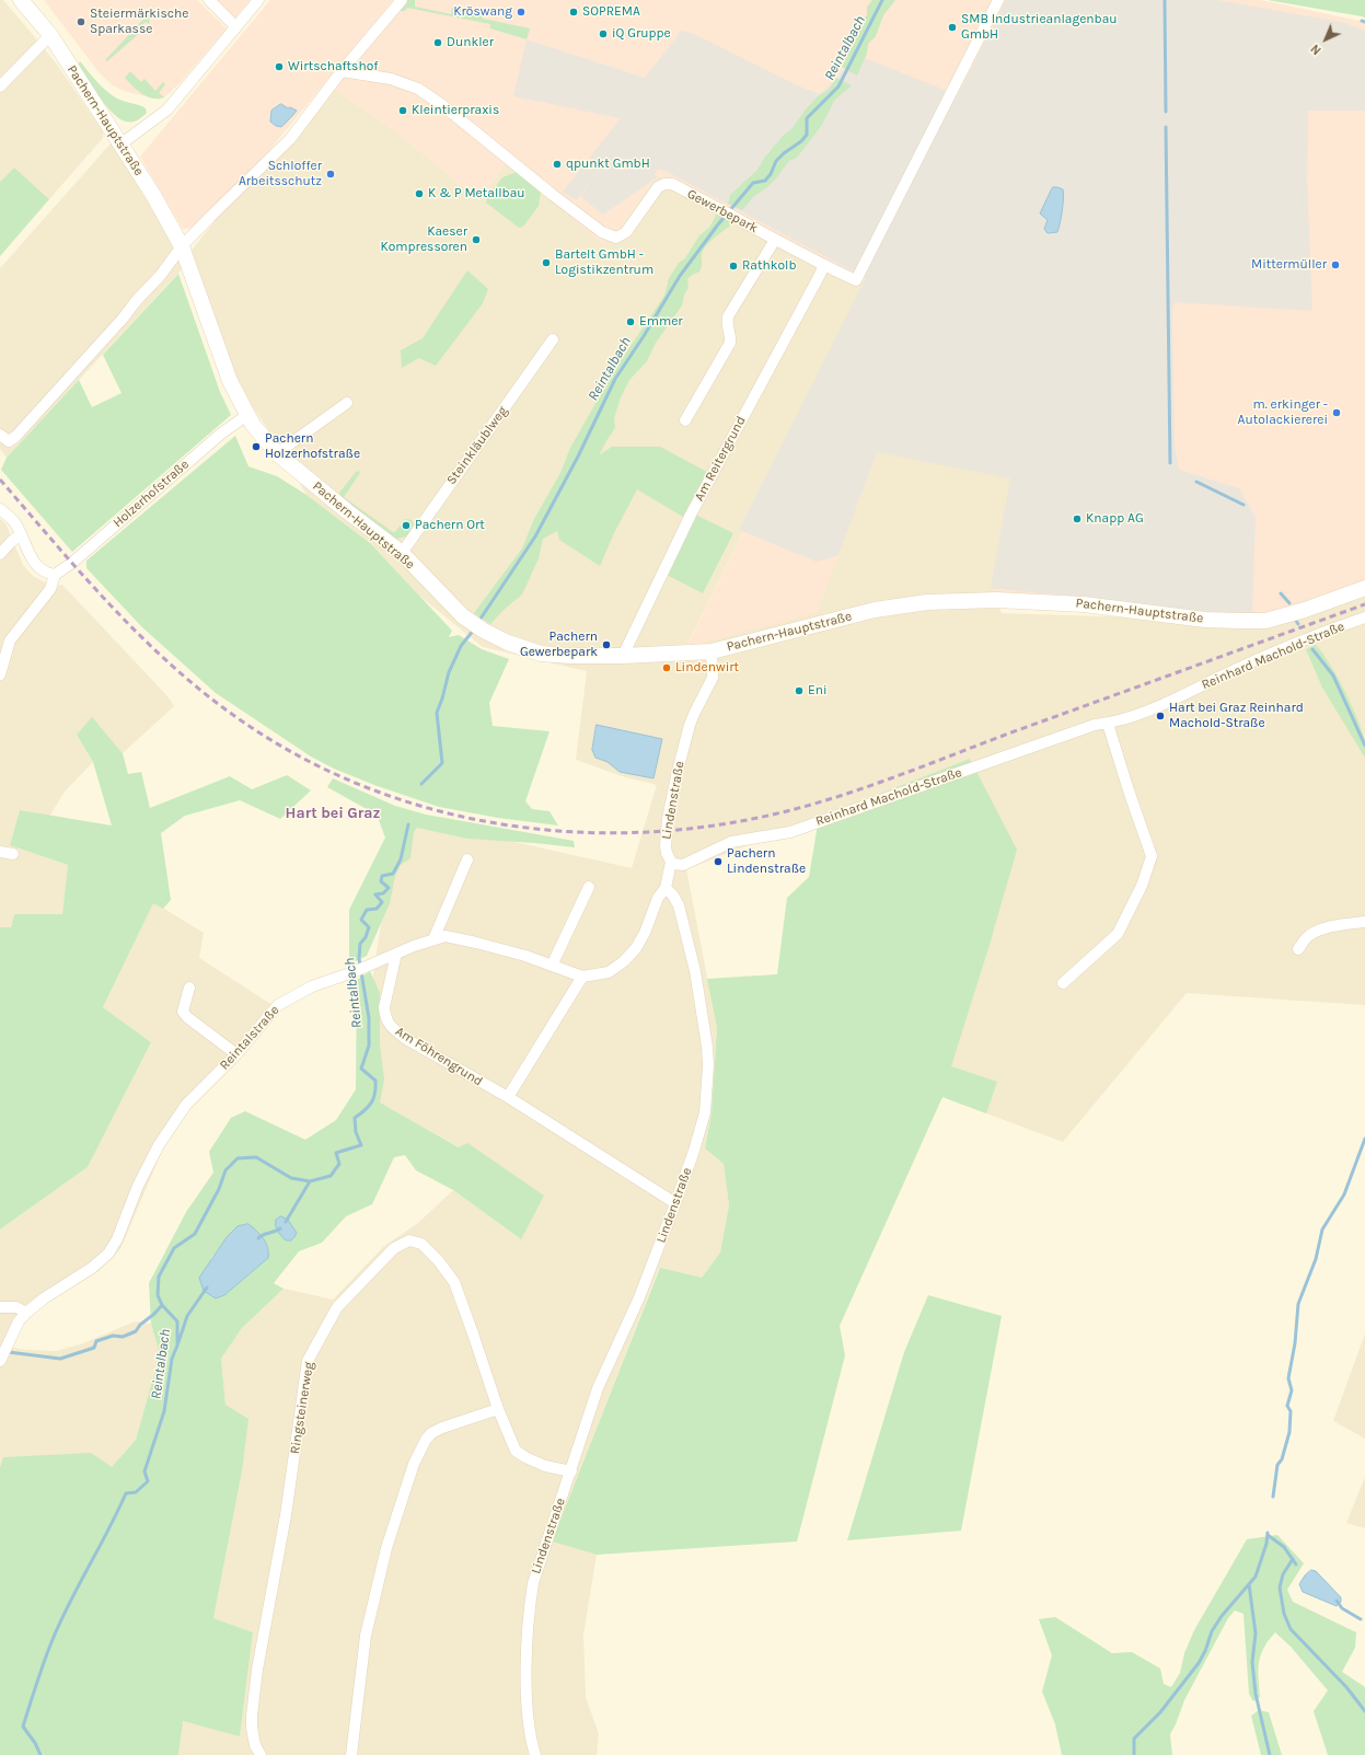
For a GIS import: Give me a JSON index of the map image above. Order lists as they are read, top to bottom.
{
  "streets": {
    "main road": ["Pachern-Hauptstraße"],
    "street": [
      "Gewerbepark",
      "Steinkläublweg",
      "Am Reitergrund",
      "Holzerhofstraße",
      "Reinhard Machold-Straße",
      "Lindenstraße",
      "Reintalstraße",
      "Am Föhrengrund",
      "Ringsteinerweg"
    ]
  },
  "crossings": [
    ["Pachern-Hauptstraße", "Steinkläublweg"],
    ["Pachern-Hauptstraße", "Am Reitergrund"],
    ["Pachern-Hauptstraße", "Holzerhofstraße"],
    ["Pachern-Hauptstraße", "Lindenstraße"],
    ["Gewerbepark", "Am Reitergrund"],
    ["Reinhard Machold-Straße", "Lindenstraße"],
    ["Lindenstraße", "Reintalstraße"],
    ["Lindenstraße", "Am Föhrengrund"],
    ["Lindenstraße", "Ringsteinerweg"],
    ["Reintalstraße", "Am Föhrengrund"]
  ],
  "districts": ["Hart bei Graz"],
  "water": ["Reintalbach"],
  "places": [
    "Kröswang",
    "SOPREMA",
    "Steiermärkische Sparkasse",
    "SMB Industrieanlagenbau GmbH",
    "iQ Gruppe",
    "Dunkler",
    "Wirtschaftshof",
    "Kleintierpraxis",
    "qpunkt GmbH",
    "Schloffer Arbeitsschutz",
    "K & P Metallbau",
    "Kaeser Kompressoren",
    "Bartelt GmbH - Logistikzentrum",
    "Mittermüller",
    "Rathkolb",
    "Emmer",
    "m. erkinger - Autolackiererei",
    "Pachern Holzerhofstraße",
    "Knapp AG",
    "Pachern Ort",
    "Pachern Gewerbepark",
    "Lindenwirt",
    "Eni",
    "Hart bei Graz Reinhard Machold-Straße",
    "Pachern Lindenstraße"
  ],
  "north": "bottom left"
}
